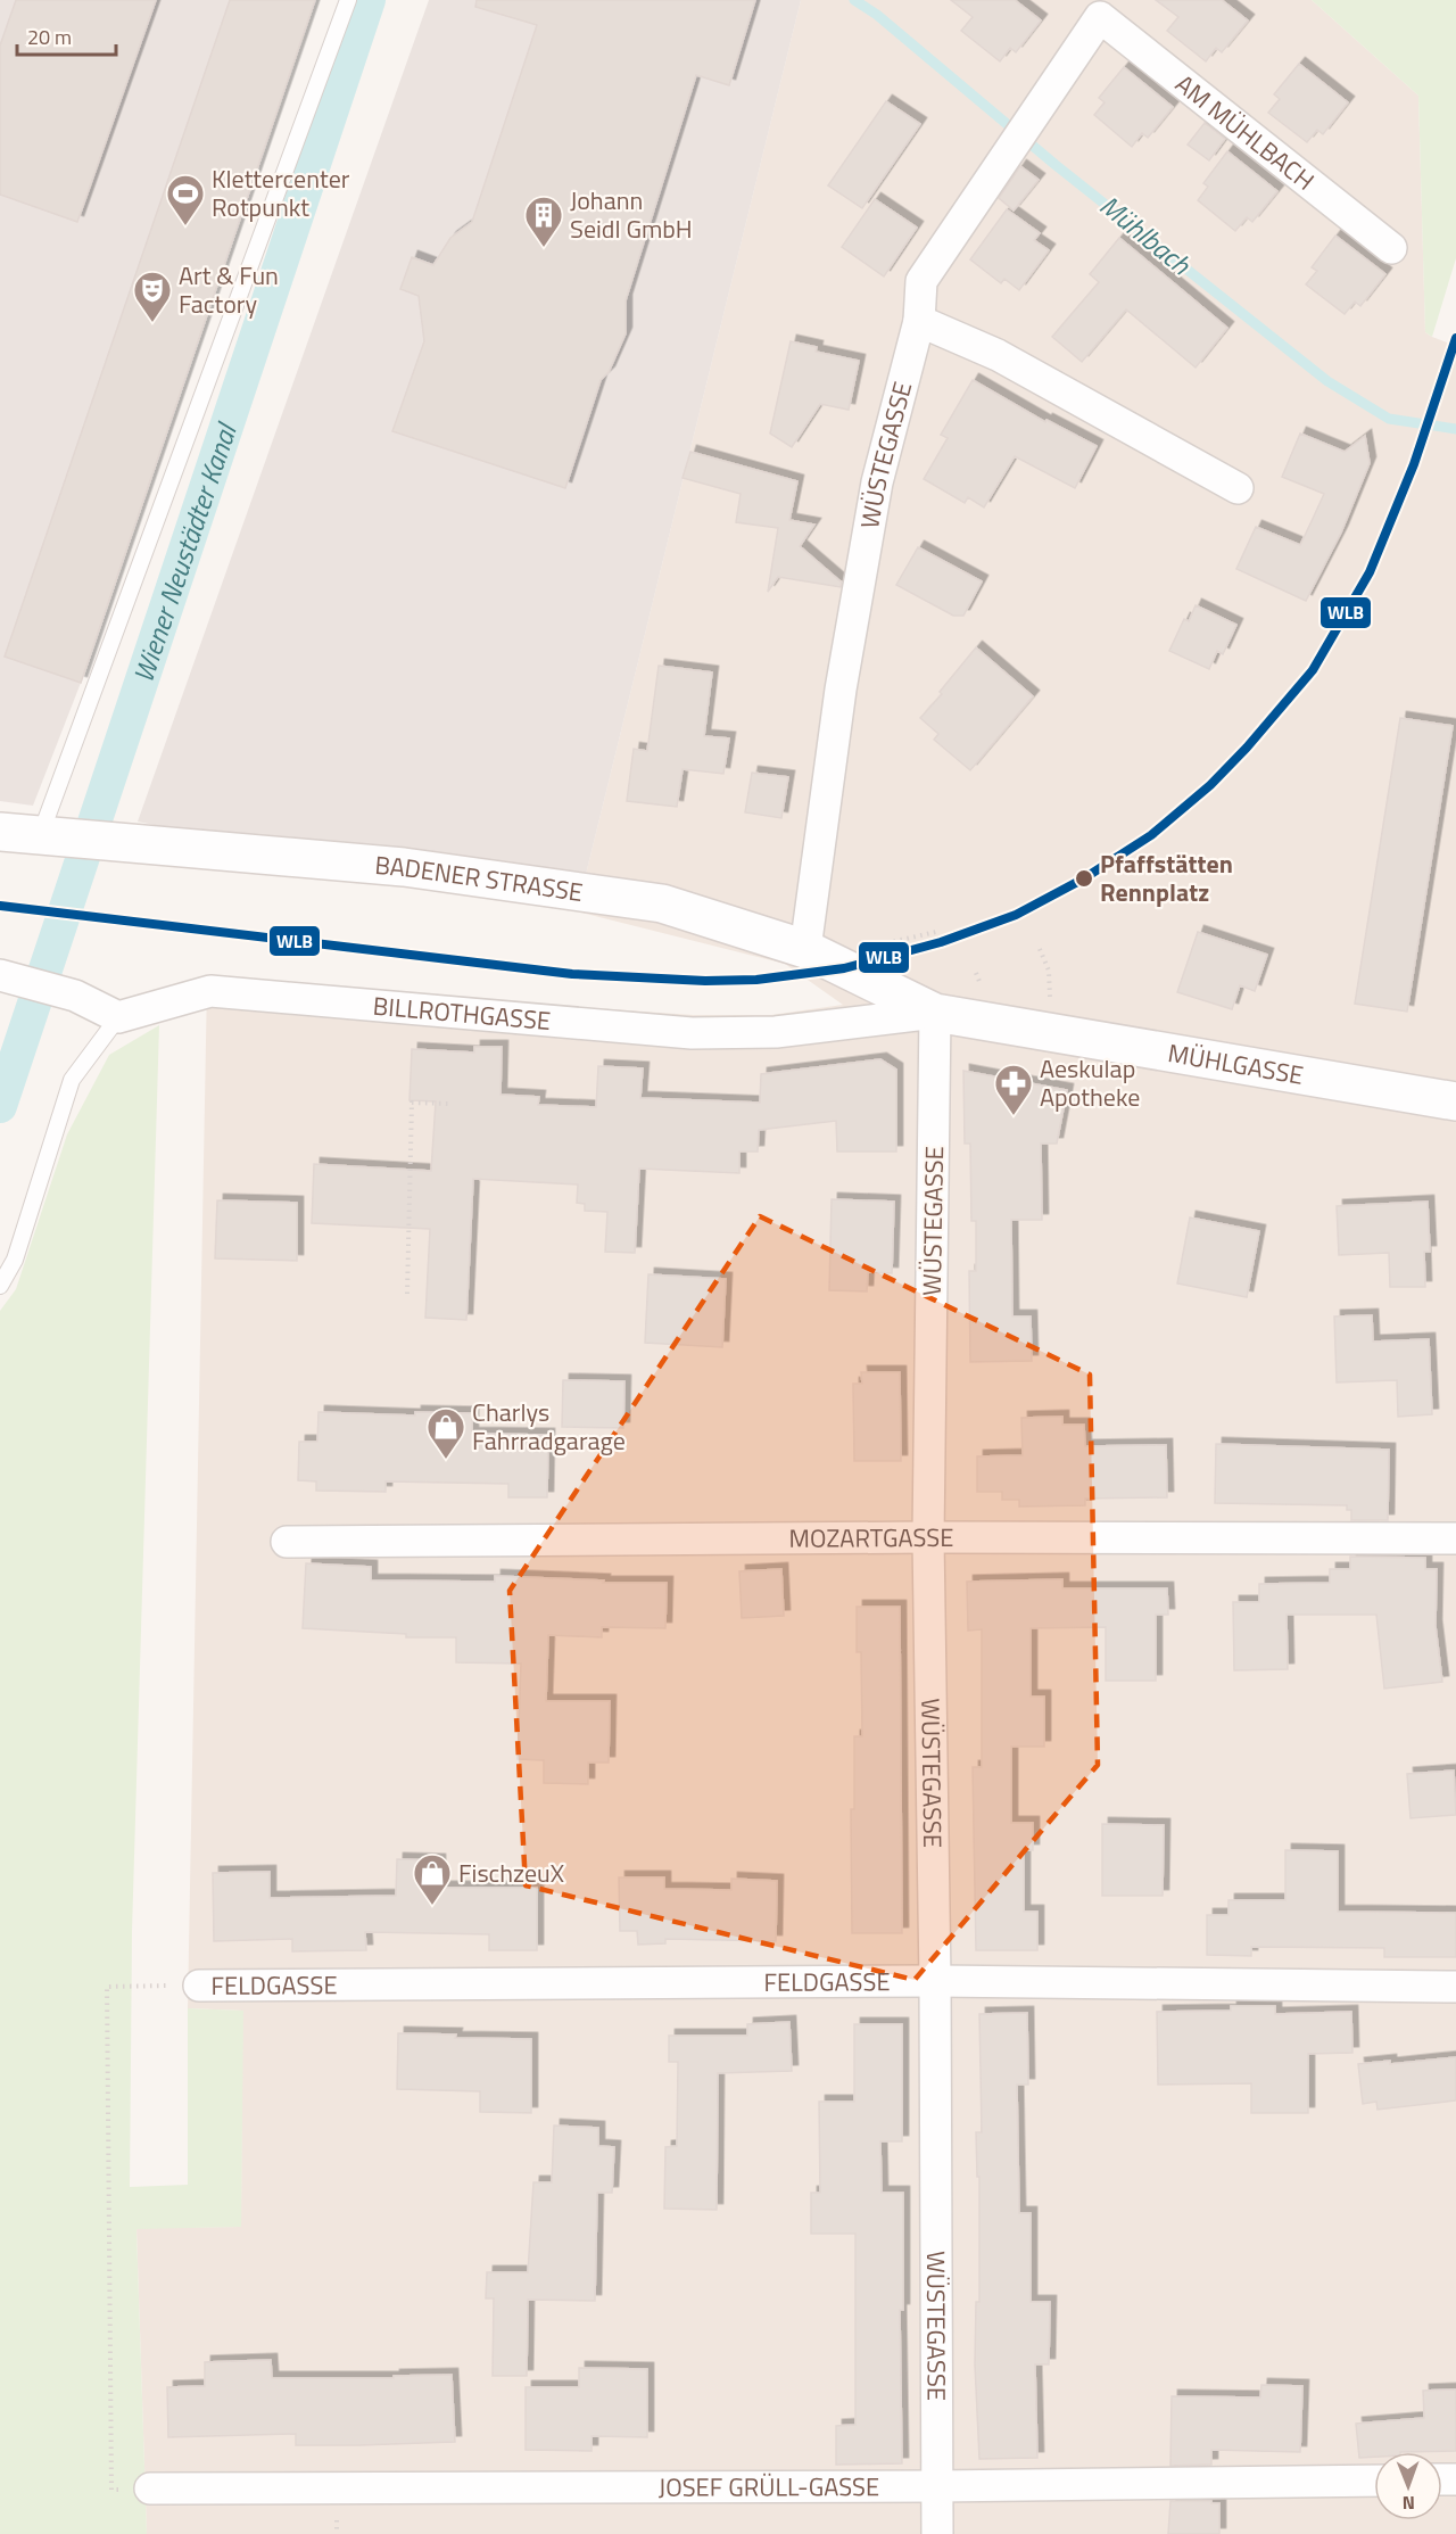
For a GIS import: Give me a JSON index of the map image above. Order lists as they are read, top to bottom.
{
  "streets": {
    "street": [
      "AM MÜHLBACH",
      "WÜSTEGASSE",
      "BADENER STRASSE",
      "BILLROTHGASSE",
      "MÜHLGASSE",
      "MOZARTGASSE",
      "FELDGASSE",
      "JOSEF GRÜLL-GASSE"
    ]
  },
  "crossings": [
    ["AM MÜHLBACH", "WÜSTEGASSE"],
    ["WÜSTEGASSE", "BADENER STRASSE"],
    ["WÜSTEGASSE", "BILLROTHGASSE"],
    ["WÜSTEGASSE", "MÜHLGASSE"],
    ["WÜSTEGASSE", "MOZARTGASSE"],
    ["WÜSTEGASSE", "FELDGASSE"],
    ["WÜSTEGASSE", "JOSEF GRÜLL-GASSE"],
    ["BADENER STRASSE", "BILLROTHGASSE"],
    ["BADENER STRASSE", "MÜHLGASSE"],
    ["BILLROTHGASSE", "MÜHLGASSE"]
  ],
  "water": ["Mühlbach", "Wiener Neustädter Kanal"],
  "places": {
    "sports": ["Klettercenter Rotpunkt"],
    "building": ["Johann Seidl GmbH"],
    "theatre": ["Art & Fun Factory"],
    "other": ["Pfaffstätten Rennplatz"],
    "pharmacy": ["Aeskulap Apotheke"],
    "shop": ["Charlys Fahrradgarage", "FischzeuX"]
  },
  "lines": ["transit line WLB"],
  "scale_bar": "20 m",
  "north": "bottom"
}
